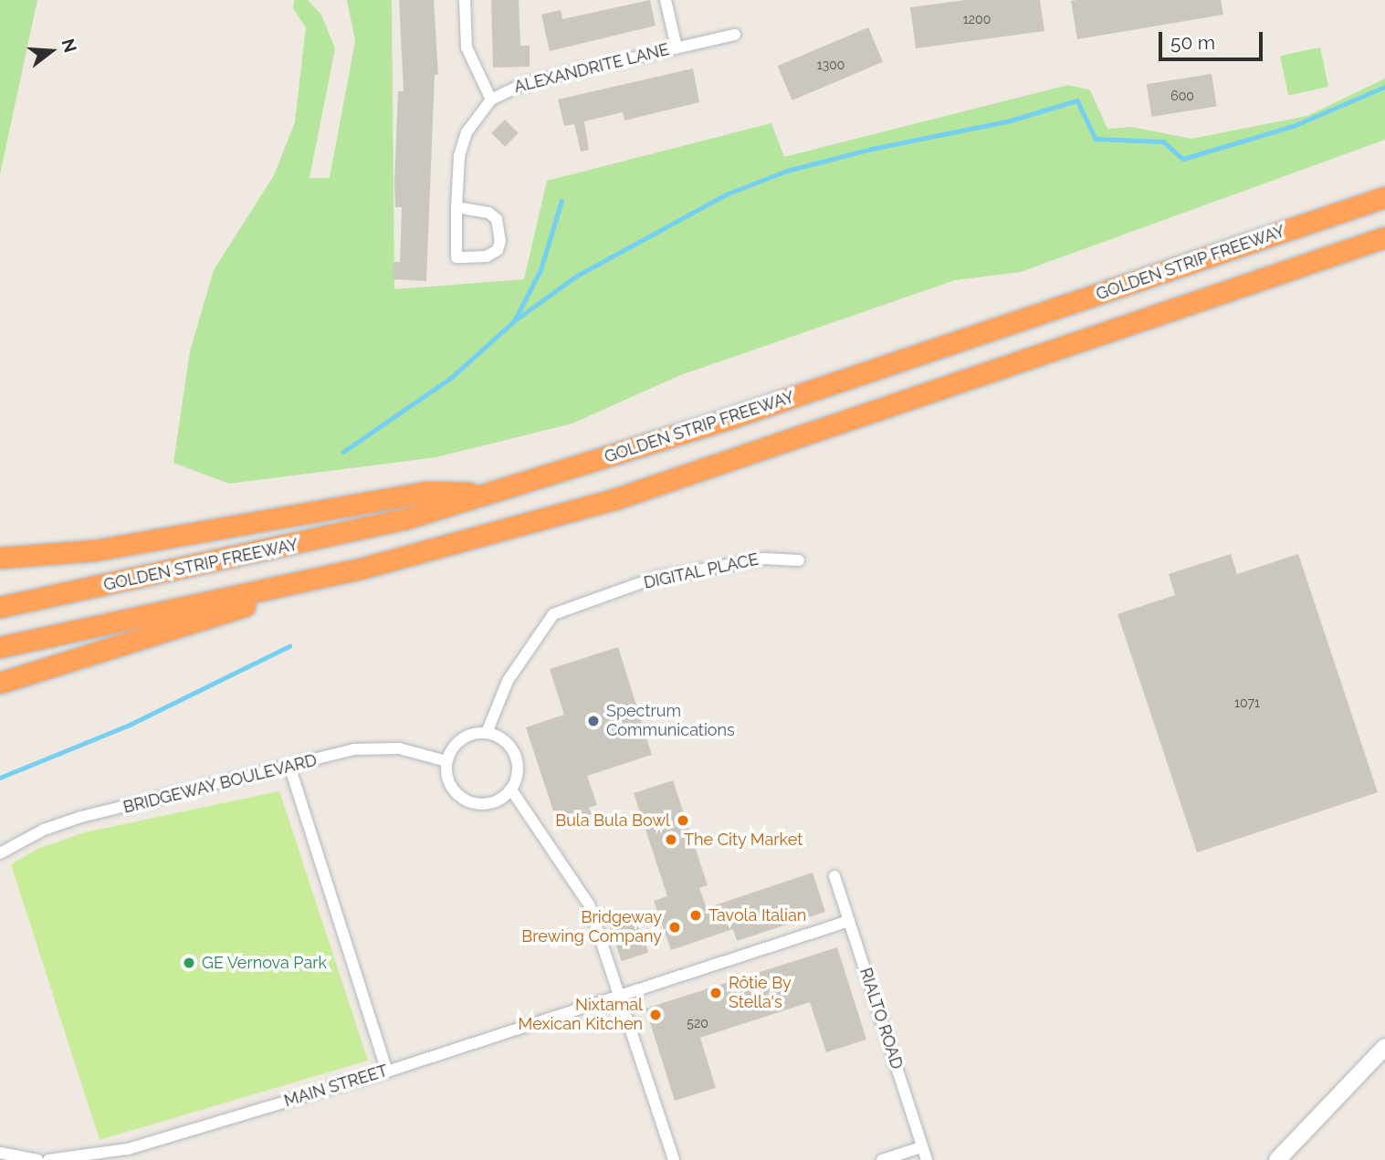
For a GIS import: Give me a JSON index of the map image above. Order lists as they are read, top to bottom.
{
  "streets": {
    "highway": ["GOLDEN STRIP FREEWAY"],
    "street": [
      "ALEXANDRITE LANE",
      "DIGITAL PLACE",
      "BRIDGEWAY BOULEVARD",
      "RIALTO ROAD",
      "MAIN STREET"
    ]
  },
  "crossings": [
    ["DIGITAL PLACE", "BRIDGEWAY BOULEVARD"],
    ["RIALTO ROAD", "MAIN STREET"]
  ],
  "places": [
    "Spectrum Communications",
    "Bula Bula Bowl",
    "The City Market",
    "Tavola Italian",
    "Bridgeway Brewing Company",
    "GE Vernova Park",
    "Rôtie By Stella's",
    "Nixtamal Mexican Kitchen"
  ],
  "house_numbers": [
    "1200",
    "1300",
    "600",
    "1071",
    "520"
  ],
  "scale_bar": "50 m",
  "north": "right"
}
